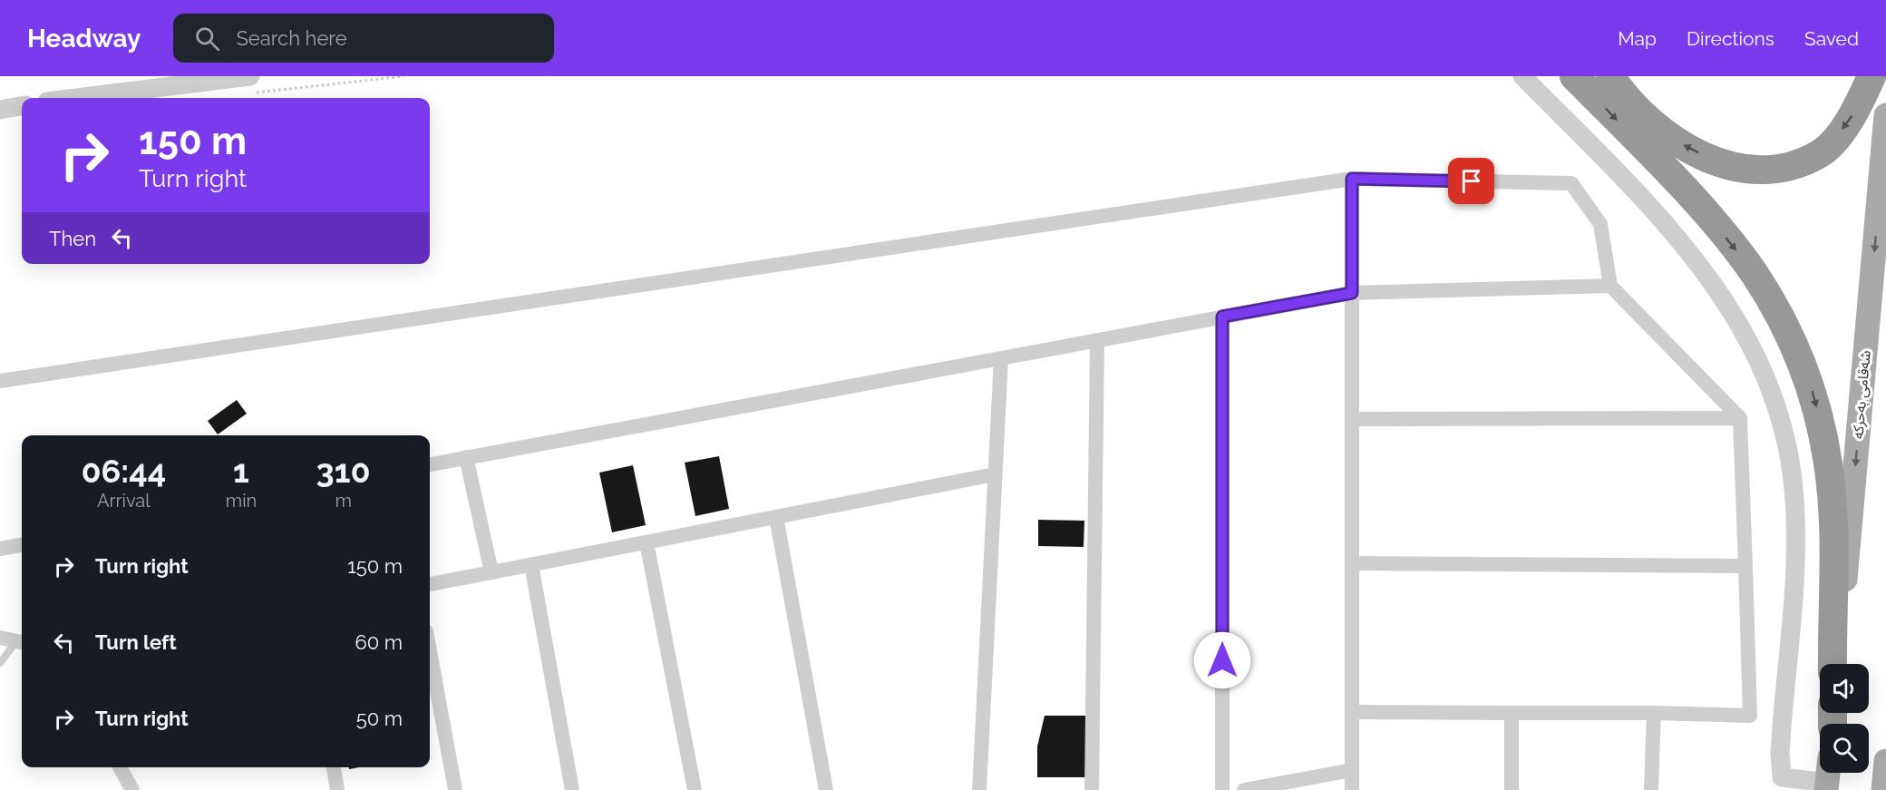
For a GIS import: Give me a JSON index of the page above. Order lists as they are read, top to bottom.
{
  "streets": {
    "main road": ["شەقامی بەحرکە"]
  },
  "one_way": ["شەقامی بەحرکە"],
  "page": {
    "header": "Headway",
    "search": "Search here",
    "nav": ["Map", "Directions", "Saved"],
    "turn": ["150 m", "Turn right"],
    "then": "Then",
    "eta": [
      "06:44",
      "Arrival",
      "1",
      "min",
      "310",
      "m"
    ],
    "list": [
      {
        "name": "Turn right",
        "value": "150 m"
      },
      {
        "name": "Turn left",
        "value": "60 m"
      },
      {
        "name": "Turn right",
        "value": "50 m"
      }
    ]
  }
}
